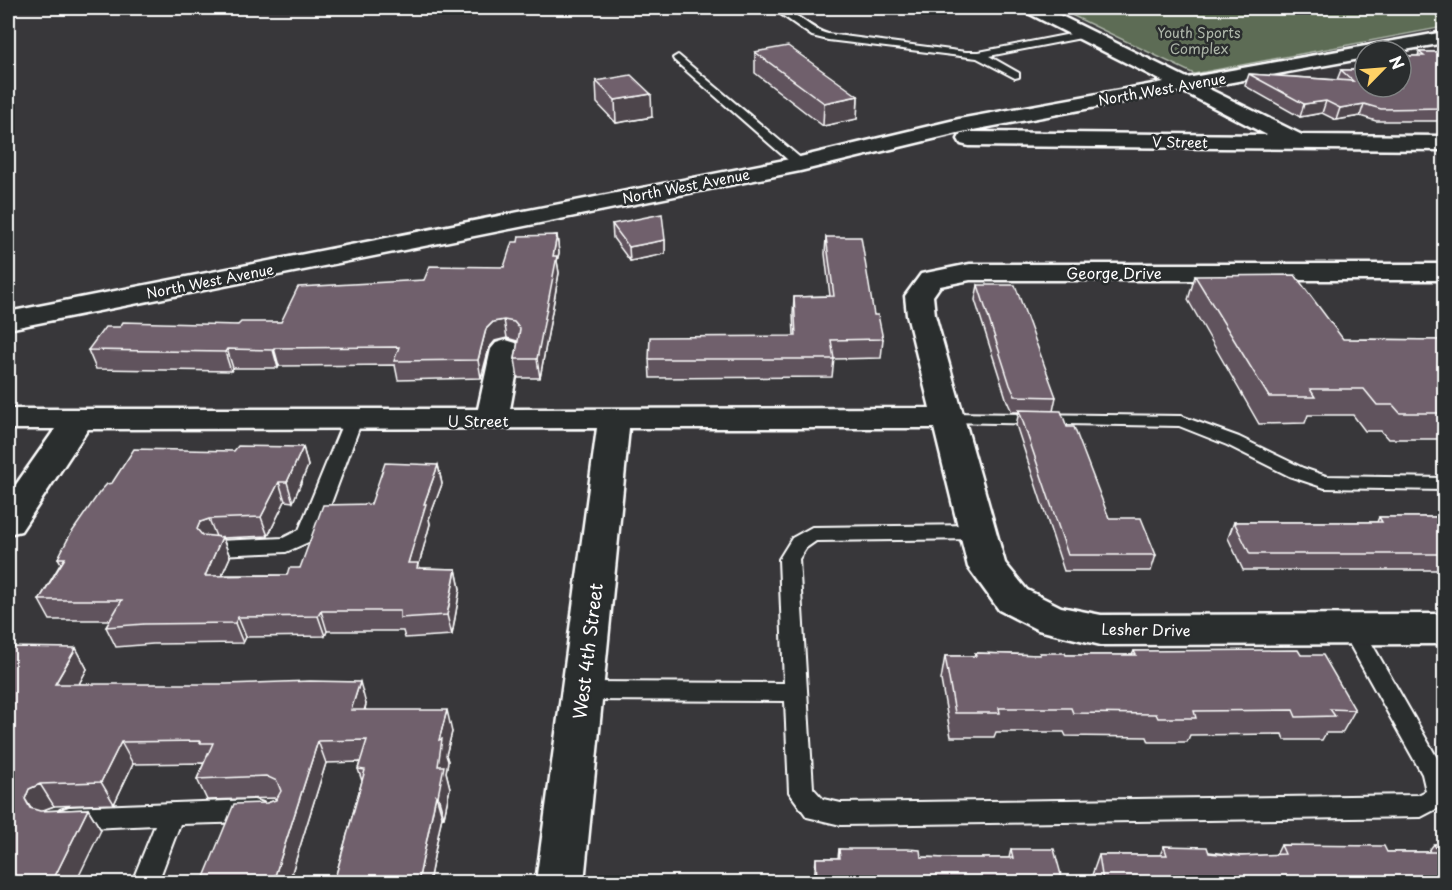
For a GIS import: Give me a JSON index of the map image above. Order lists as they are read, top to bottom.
{
  "streets": {
    "street": [
      "North West Avenue",
      "V Street",
      "George Drive",
      "U Street",
      "Lesher Drive",
      "West 4th Street"
    ]
  },
  "crossings": [
    ["North West Avenue", "V Street"],
    ["George Drive", "U Street"],
    ["George Drive", "Lesher Drive"],
    ["U Street", "Lesher Drive"],
    ["U Street", "West 4th Street"]
  ],
  "parks": ["Youth Sports Complex"],
  "north": "top right"
}
